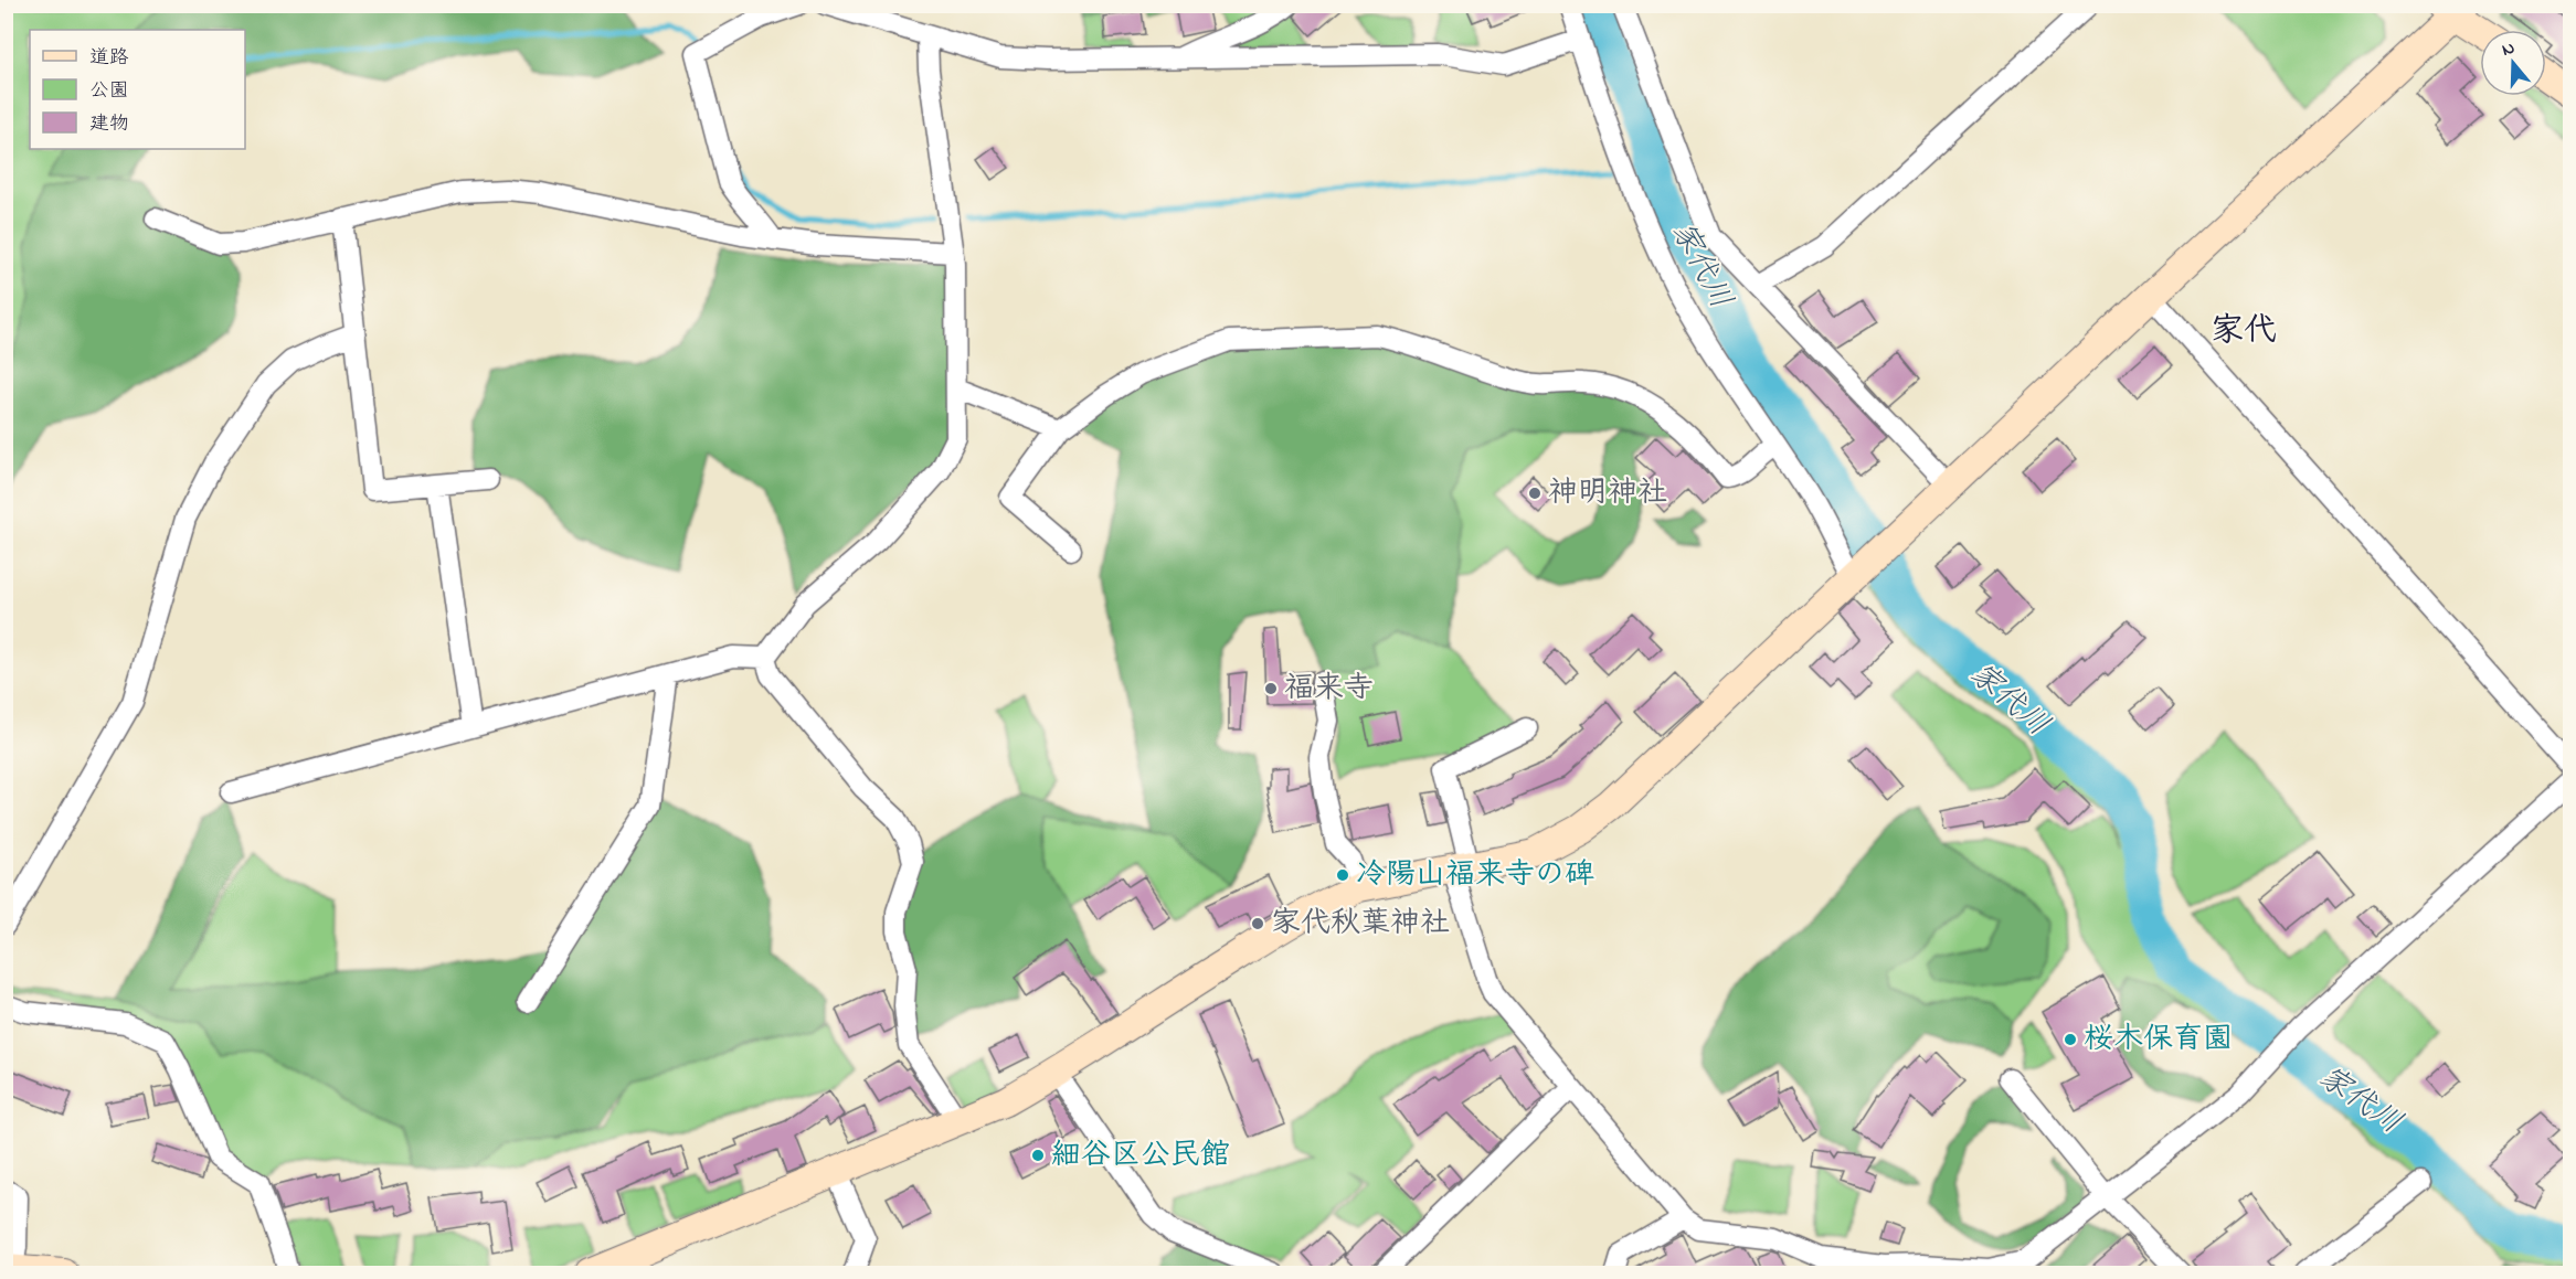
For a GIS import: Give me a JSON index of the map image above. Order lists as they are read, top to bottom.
{
  "districts": ["家代"],
  "water": ["家代川"],
  "places": [
    "神明神社",
    "福来寺",
    "冷陽山福来寺の碑",
    "家代秋葉神社",
    "桜木保育園",
    "細谷区公民館"
  ],
  "legend": ["道路", "公園", "建物"],
  "north": "top"
}
